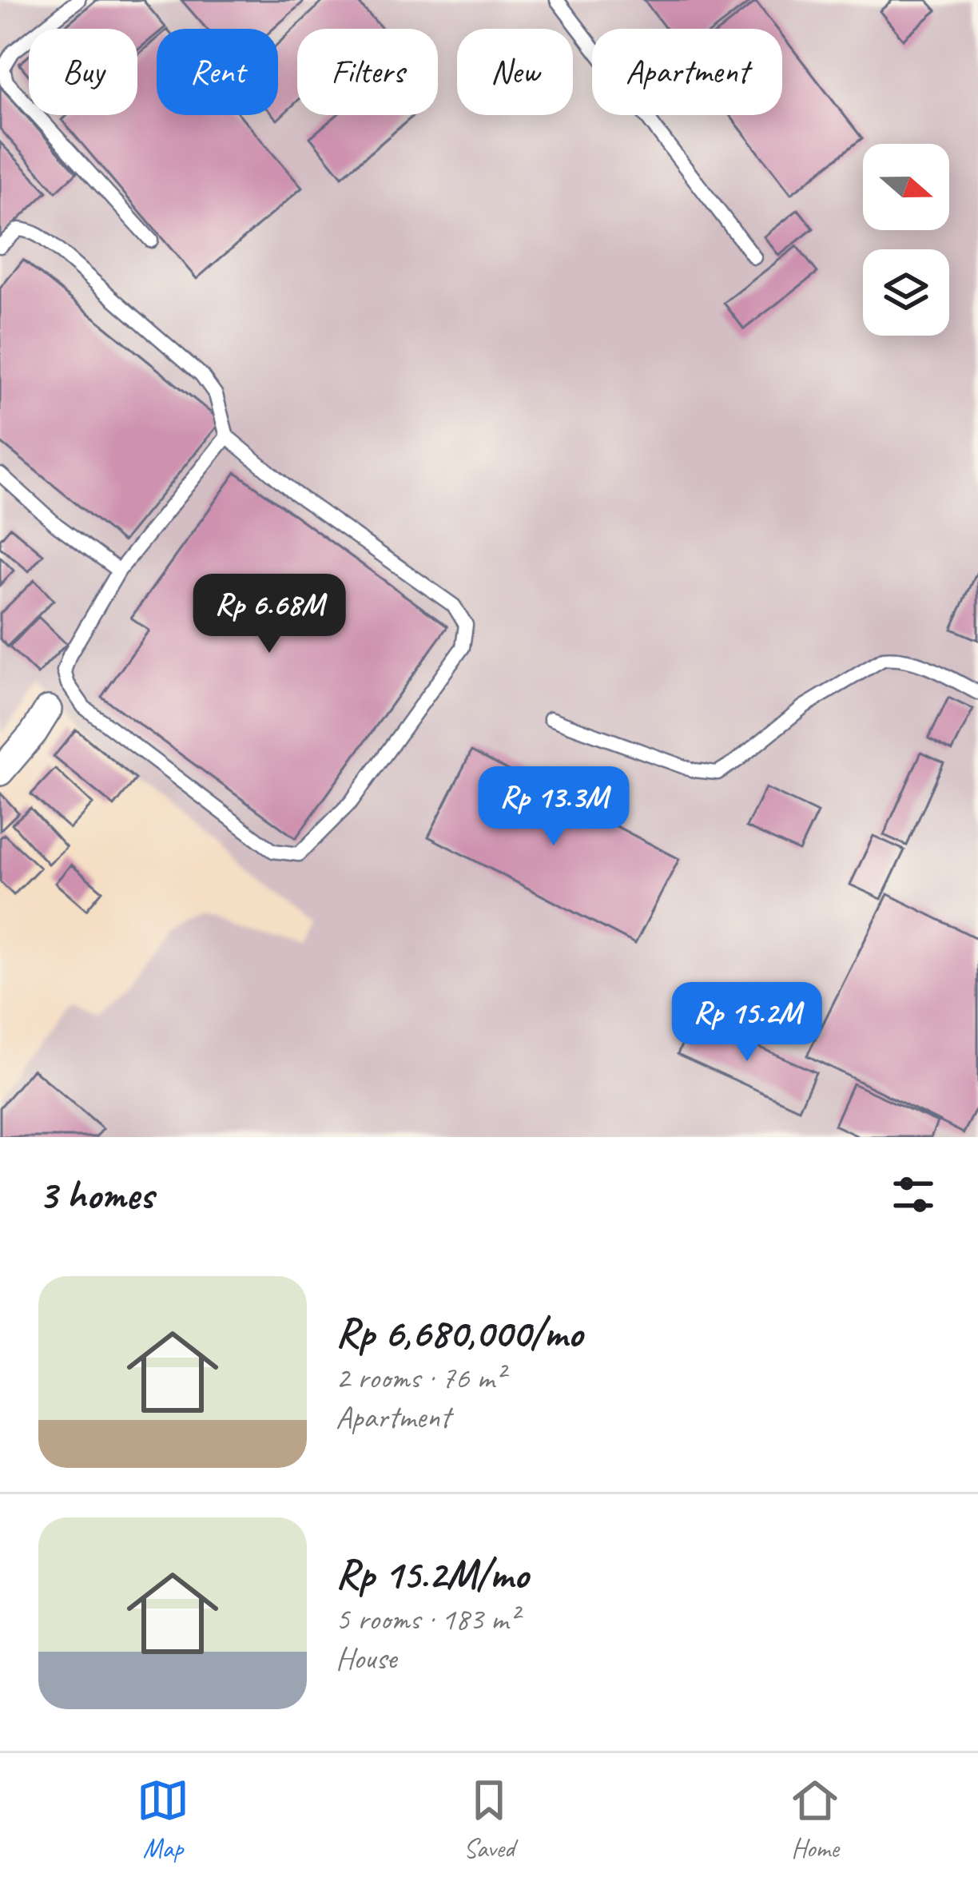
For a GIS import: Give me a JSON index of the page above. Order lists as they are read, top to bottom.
{
  "north": "right",
  "page": {
    "chip": [
      "Buy",
      "Rent",
      "Filters",
      "New",
      "Apartment"
    ],
    "price": ["Rp 6.68M", "Rp 13.3M", "Rp 15.2M"],
    "heading": "3 homes",
    "list": [
      {
        "name": "Rp 6,680,000/mo",
        "note": "2 rooms · 76 m² · Apartment"
      },
      {
        "name": "Rp 15.2M/mo",
        "note": "5 rooms · 183 m² · House"
      }
    ],
    "tabs": ["Map", "Saved", "Home"]
  }
}
